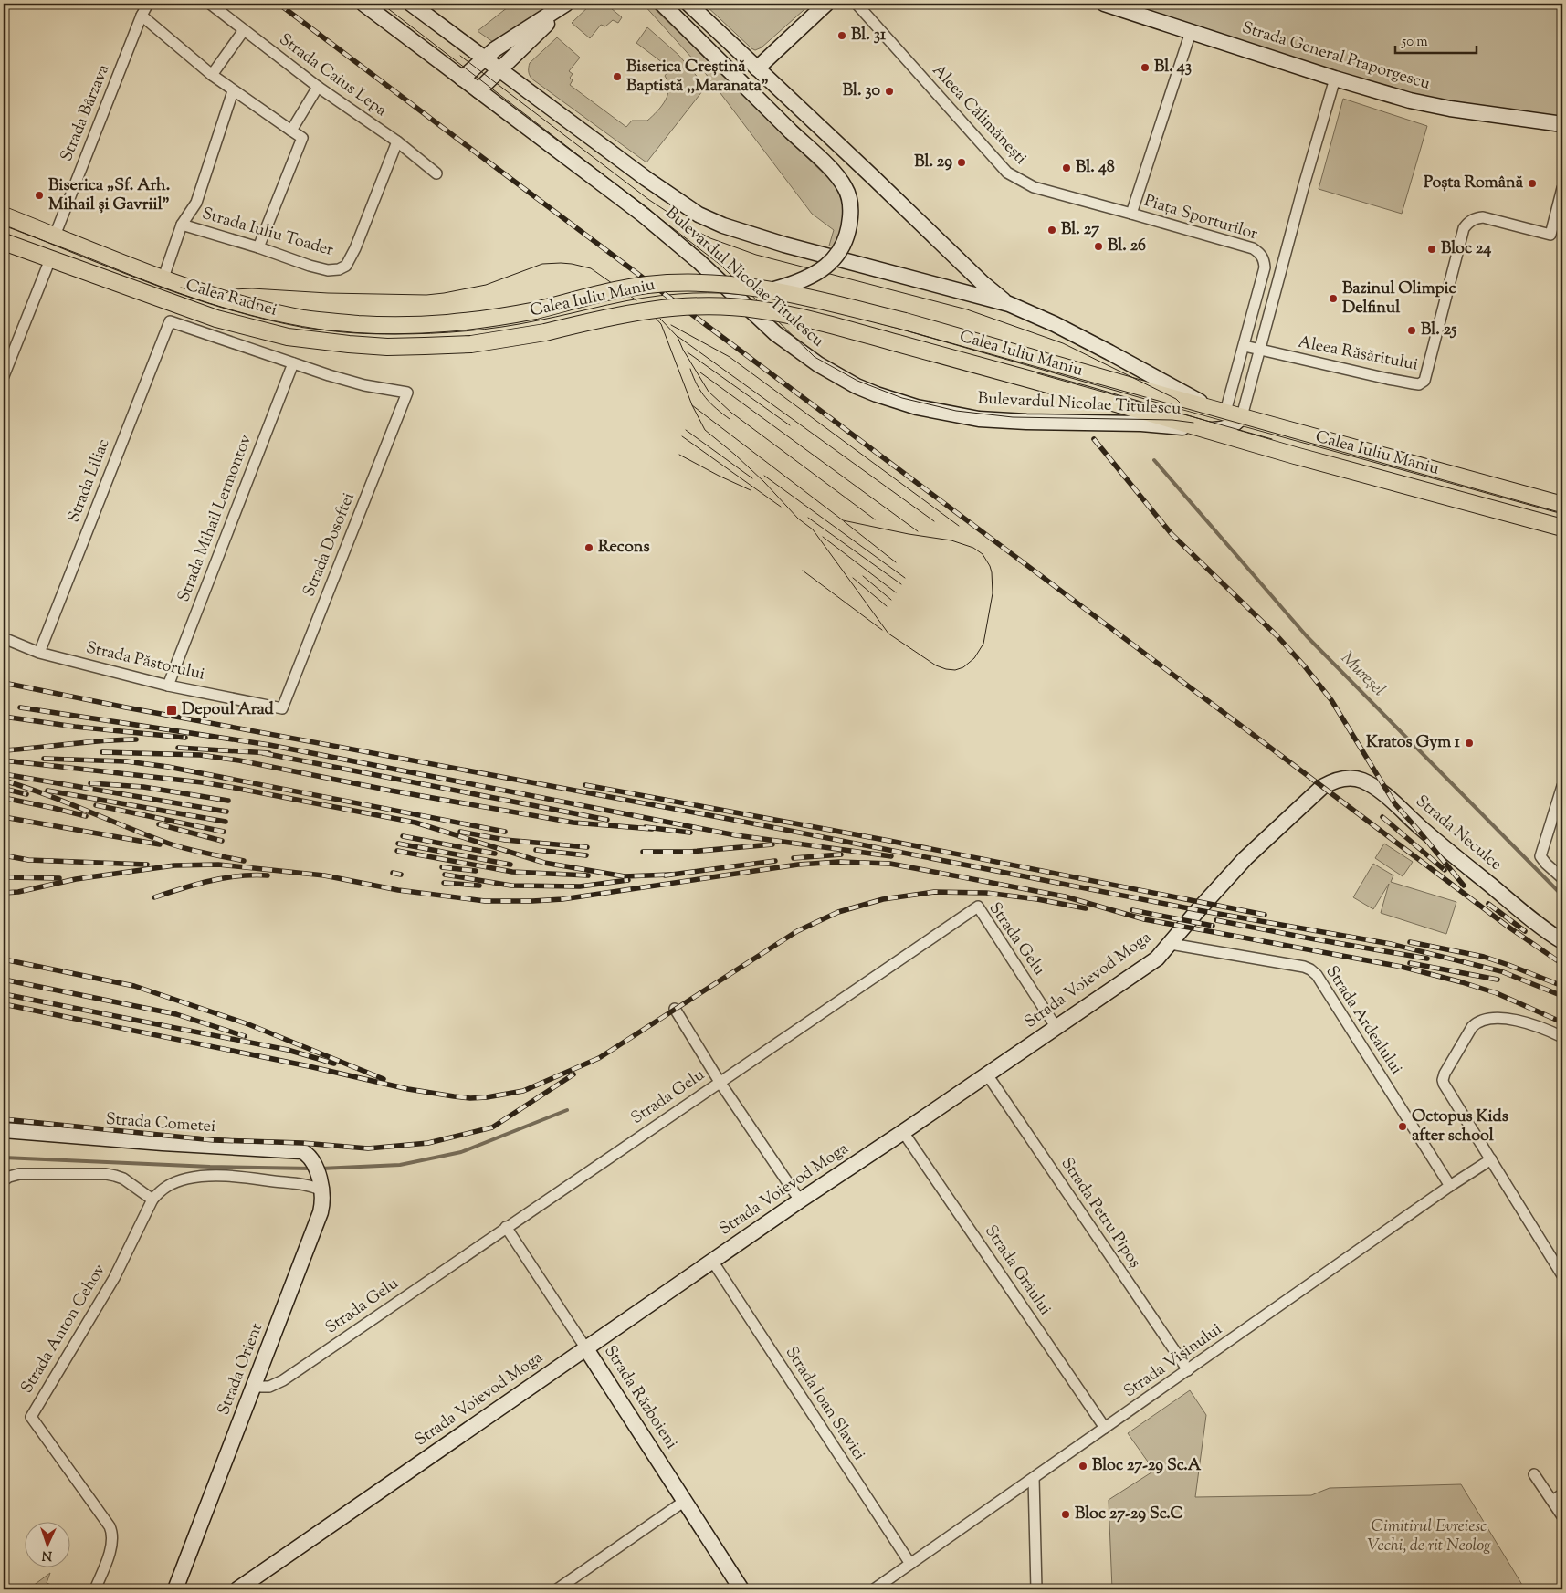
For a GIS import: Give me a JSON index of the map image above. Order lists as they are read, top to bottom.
{
  "streets": {
    "main road": ["Calea Radnei", "Calea Iuliu Maniu"],
    "street": [
      "Strada General Praporgescu",
      "Strada Caius Lepa",
      "Strada Bârzava",
      "Aleea Călimănești",
      "Piața Sporturilor",
      "Strada Iuliu Toader",
      "Bulevardul Nicolae Titulescu",
      "Aleea Răsăritului",
      "Strada Liliac",
      "Strada Mihail Lermontov",
      "Strada Dosoftei",
      "Strada Păstorului",
      "Strada Neculce",
      "Strada Gelu",
      "Strada Voievod Moga",
      "Strada Ardealului",
      "Strada Cometei",
      "Strada Petru Pipoș",
      "Strada Grâului",
      "Strada Anton Cehov",
      "Strada Vișinului",
      "Strada Orient",
      "Strada Războieni",
      "Strada Ioan Slavici"
    ]
  },
  "crossings": [
    ["Strada General Praporgescu", "Piața Sporturilor"],
    ["Strada Caius Lepa", "Strada Iuliu Toader"],
    ["Strada Bârzava", "Calea Radnei"],
    ["Aleea Călimănești", "Piața Sporturilor"],
    ["Piața Sporturilor", "Bulevardul Nicolae Titulescu"],
    ["Piața Sporturilor", "Calea Iuliu Maniu"],
    ["Bulevardul Nicolae Titulescu", "Calea Iuliu Maniu"],
    ["Calea Radnei", "Calea Iuliu Maniu"],
    ["Strada Liliac", "Strada Mihail Lermontov"],
    ["Strada Liliac", "Strada Dosoftei"],
    ["Strada Liliac", "Strada Păstorului"],
    ["Strada Mihail Lermontov", "Strada Dosoftei"],
    ["Strada Mihail Lermontov", "Strada Păstorului"],
    ["Strada Dosoftei", "Strada Păstorului"],
    ["Strada Neculce", "Strada Voievod Moga"],
    ["Strada Gelu", "Strada Voievod Moga"],
    ["Strada Gelu", "Strada Orient"],
    ["Strada Gelu", "Strada Războieni"],
    ["Strada Voievod Moga", "Strada Ardealului"],
    ["Strada Voievod Moga", "Strada Petru Pipoș"],
    ["Strada Voievod Moga", "Strada Grâului"],
    ["Strada Voievod Moga", "Strada Războieni"],
    ["Strada Voievod Moga", "Strada Ioan Slavici"],
    ["Strada Ardealului", "Strada Vișinului"],
    ["Strada Cometei", "Strada Orient"],
    ["Strada Petru Pipoș", "Strada Vișinului"],
    ["Strada Grâului", "Strada Vișinului"],
    ["Strada Vișinului", "Strada Ioan Slavici"]
  ],
  "water": ["Mureșel"],
  "parks": ["Cimitirul Evreiesc Vechi, de rit Neolog"],
  "places": {
    "other": [
      "Bl. 31",
      "Bl. 43",
      "Biserica Creștină Baptistă ,,Maranata\"",
      "Bl. 30",
      "Bl. 29",
      "Bl. 48",
      "Poșta Română",
      "Biserica „Sf. Arh. Mihail și Gavriil”",
      "Bl. 27",
      "Bl. 26",
      "Bloc 24",
      "Bazinul Olimpic Delfinul",
      "Bl. 25",
      "Recons",
      "Kratos Gym 1",
      "Octopus Kids after school",
      "Bloc 27-29 Sc.A",
      "Bloc 27-29 Sc.C"
    ],
    "transit": ["Depoul Arad"]
  },
  "scale_bar": "50 m",
  "north": "bottom"
}
